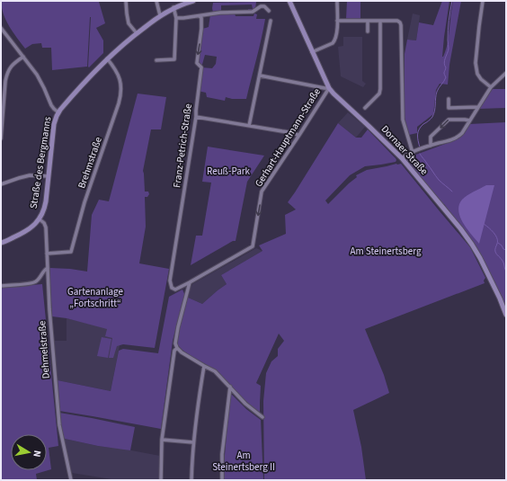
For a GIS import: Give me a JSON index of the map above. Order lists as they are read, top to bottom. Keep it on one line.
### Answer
{"streets":{"main road":["Dornaer Straße","Straße des Bergmanns"],"street":["Gerhart-Hauptmann-Straße","Franz-Petrich-Straße","Brehmstraße","Dehmelstraße"]},"crossings":[["Gerhart-Hauptmann-Straße","Franz-Petrich-Straße"],["Gerhart-Hauptmann-Straße","Dornaer Straße"],["Straße des Bergmanns","Brehmstraße"],["Straße des Bergmanns","Dehmelstraße"],["Brehmstraße","Dehmelstraße"]],"one_way":["Gerhart-Hauptmann-Straße","Franz-Petrich-Straße"],"parks":["Reuß-Park","Am Steinertsberg","Gartenanlage „Fortschritt“","Am Steinertsberg II"],"north":"right"}
